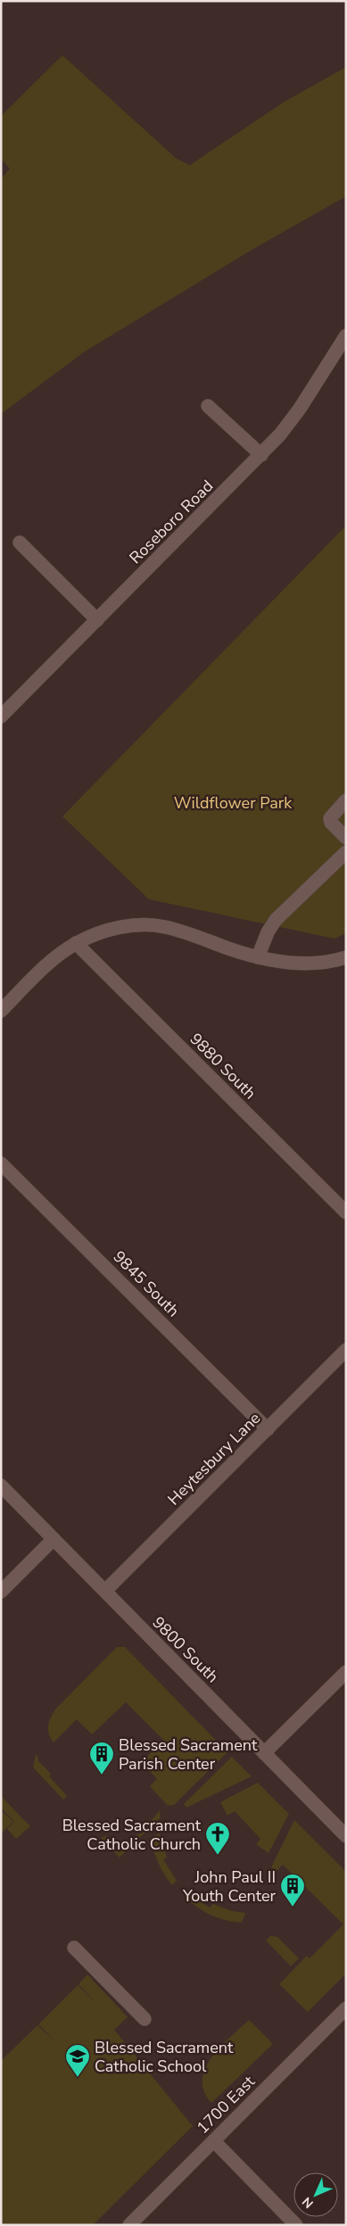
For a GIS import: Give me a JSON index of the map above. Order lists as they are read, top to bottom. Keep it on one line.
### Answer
{"streets":{"street":["Roseboro Road","9880 South","9845 South","Heytesbury Lane","9800 South","1700 East"]},"crossings":[["9845 South","Heytesbury Lane"],["Heytesbury Lane","9800 South"]],"parks":["Wildflower Park"],"places":{"building":["Blessed Sacrament Parish Center","John Paul II Youth Center"],"church":["Blessed Sacrament Catholic Church"],"school or university":["Blessed Sacrament Catholic School"]},"north":"bottom left"}
